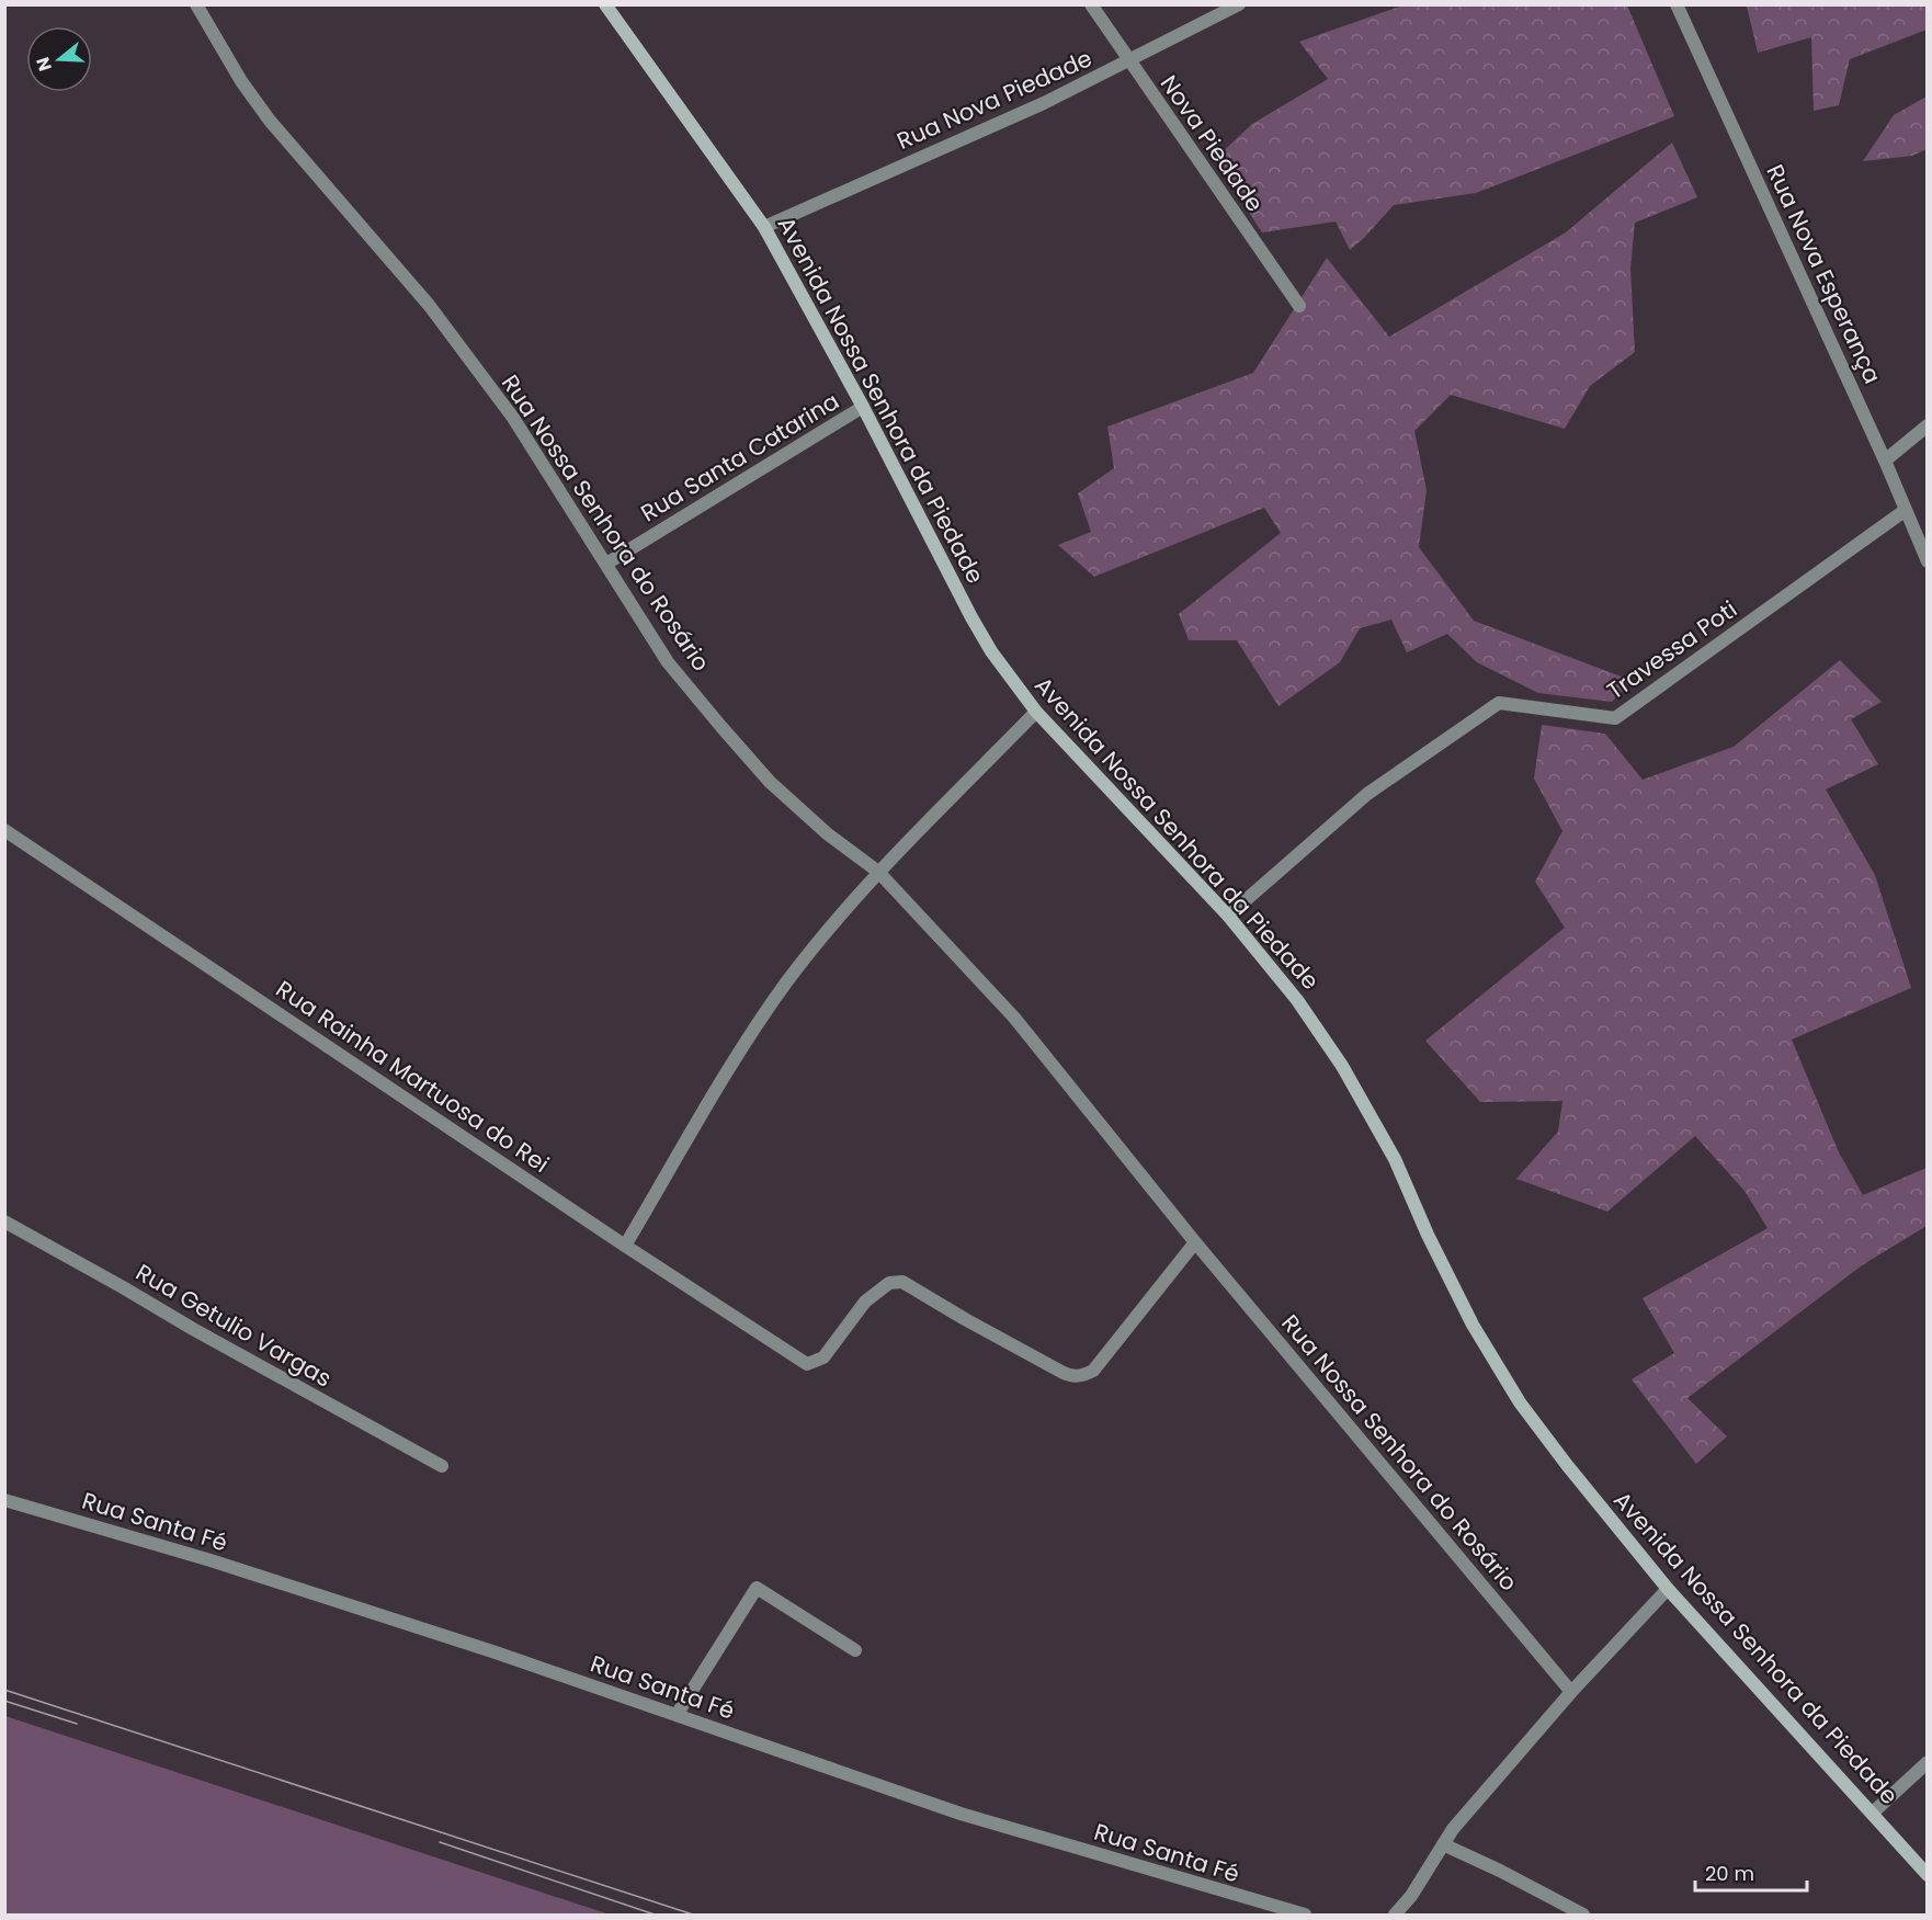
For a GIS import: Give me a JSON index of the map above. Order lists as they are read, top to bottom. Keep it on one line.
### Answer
{"streets":{"street":["Rua Nova Piedade","Nova Piedade","Rua Nova Esperança","Avenida Nossa Senhora da Piedade","Rua Santa Catarina","Rua Nossa Senhora do Rosário","Travessa Poti","Rua Rainha Martuosa do Rei","Rua Getulio Vargas","Rua Santa Fé"]},"crossings":[["Rua Nova Piedade","Nova Piedade"],["Rua Nova Piedade","Avenida Nossa Senhora da Piedade"],["Rua Nova Esperança","Travessa Poti"],["Avenida Nossa Senhora da Piedade","Rua Santa Catarina"],["Avenida Nossa Senhora da Piedade","Travessa Poti"],["Rua Santa Catarina","Rua Nossa Senhora do Rosário"],["Rua Nossa Senhora do Rosário","Rua Rainha Martuosa do Rei"]],"scale_bar":"20 m","north":"left"}
